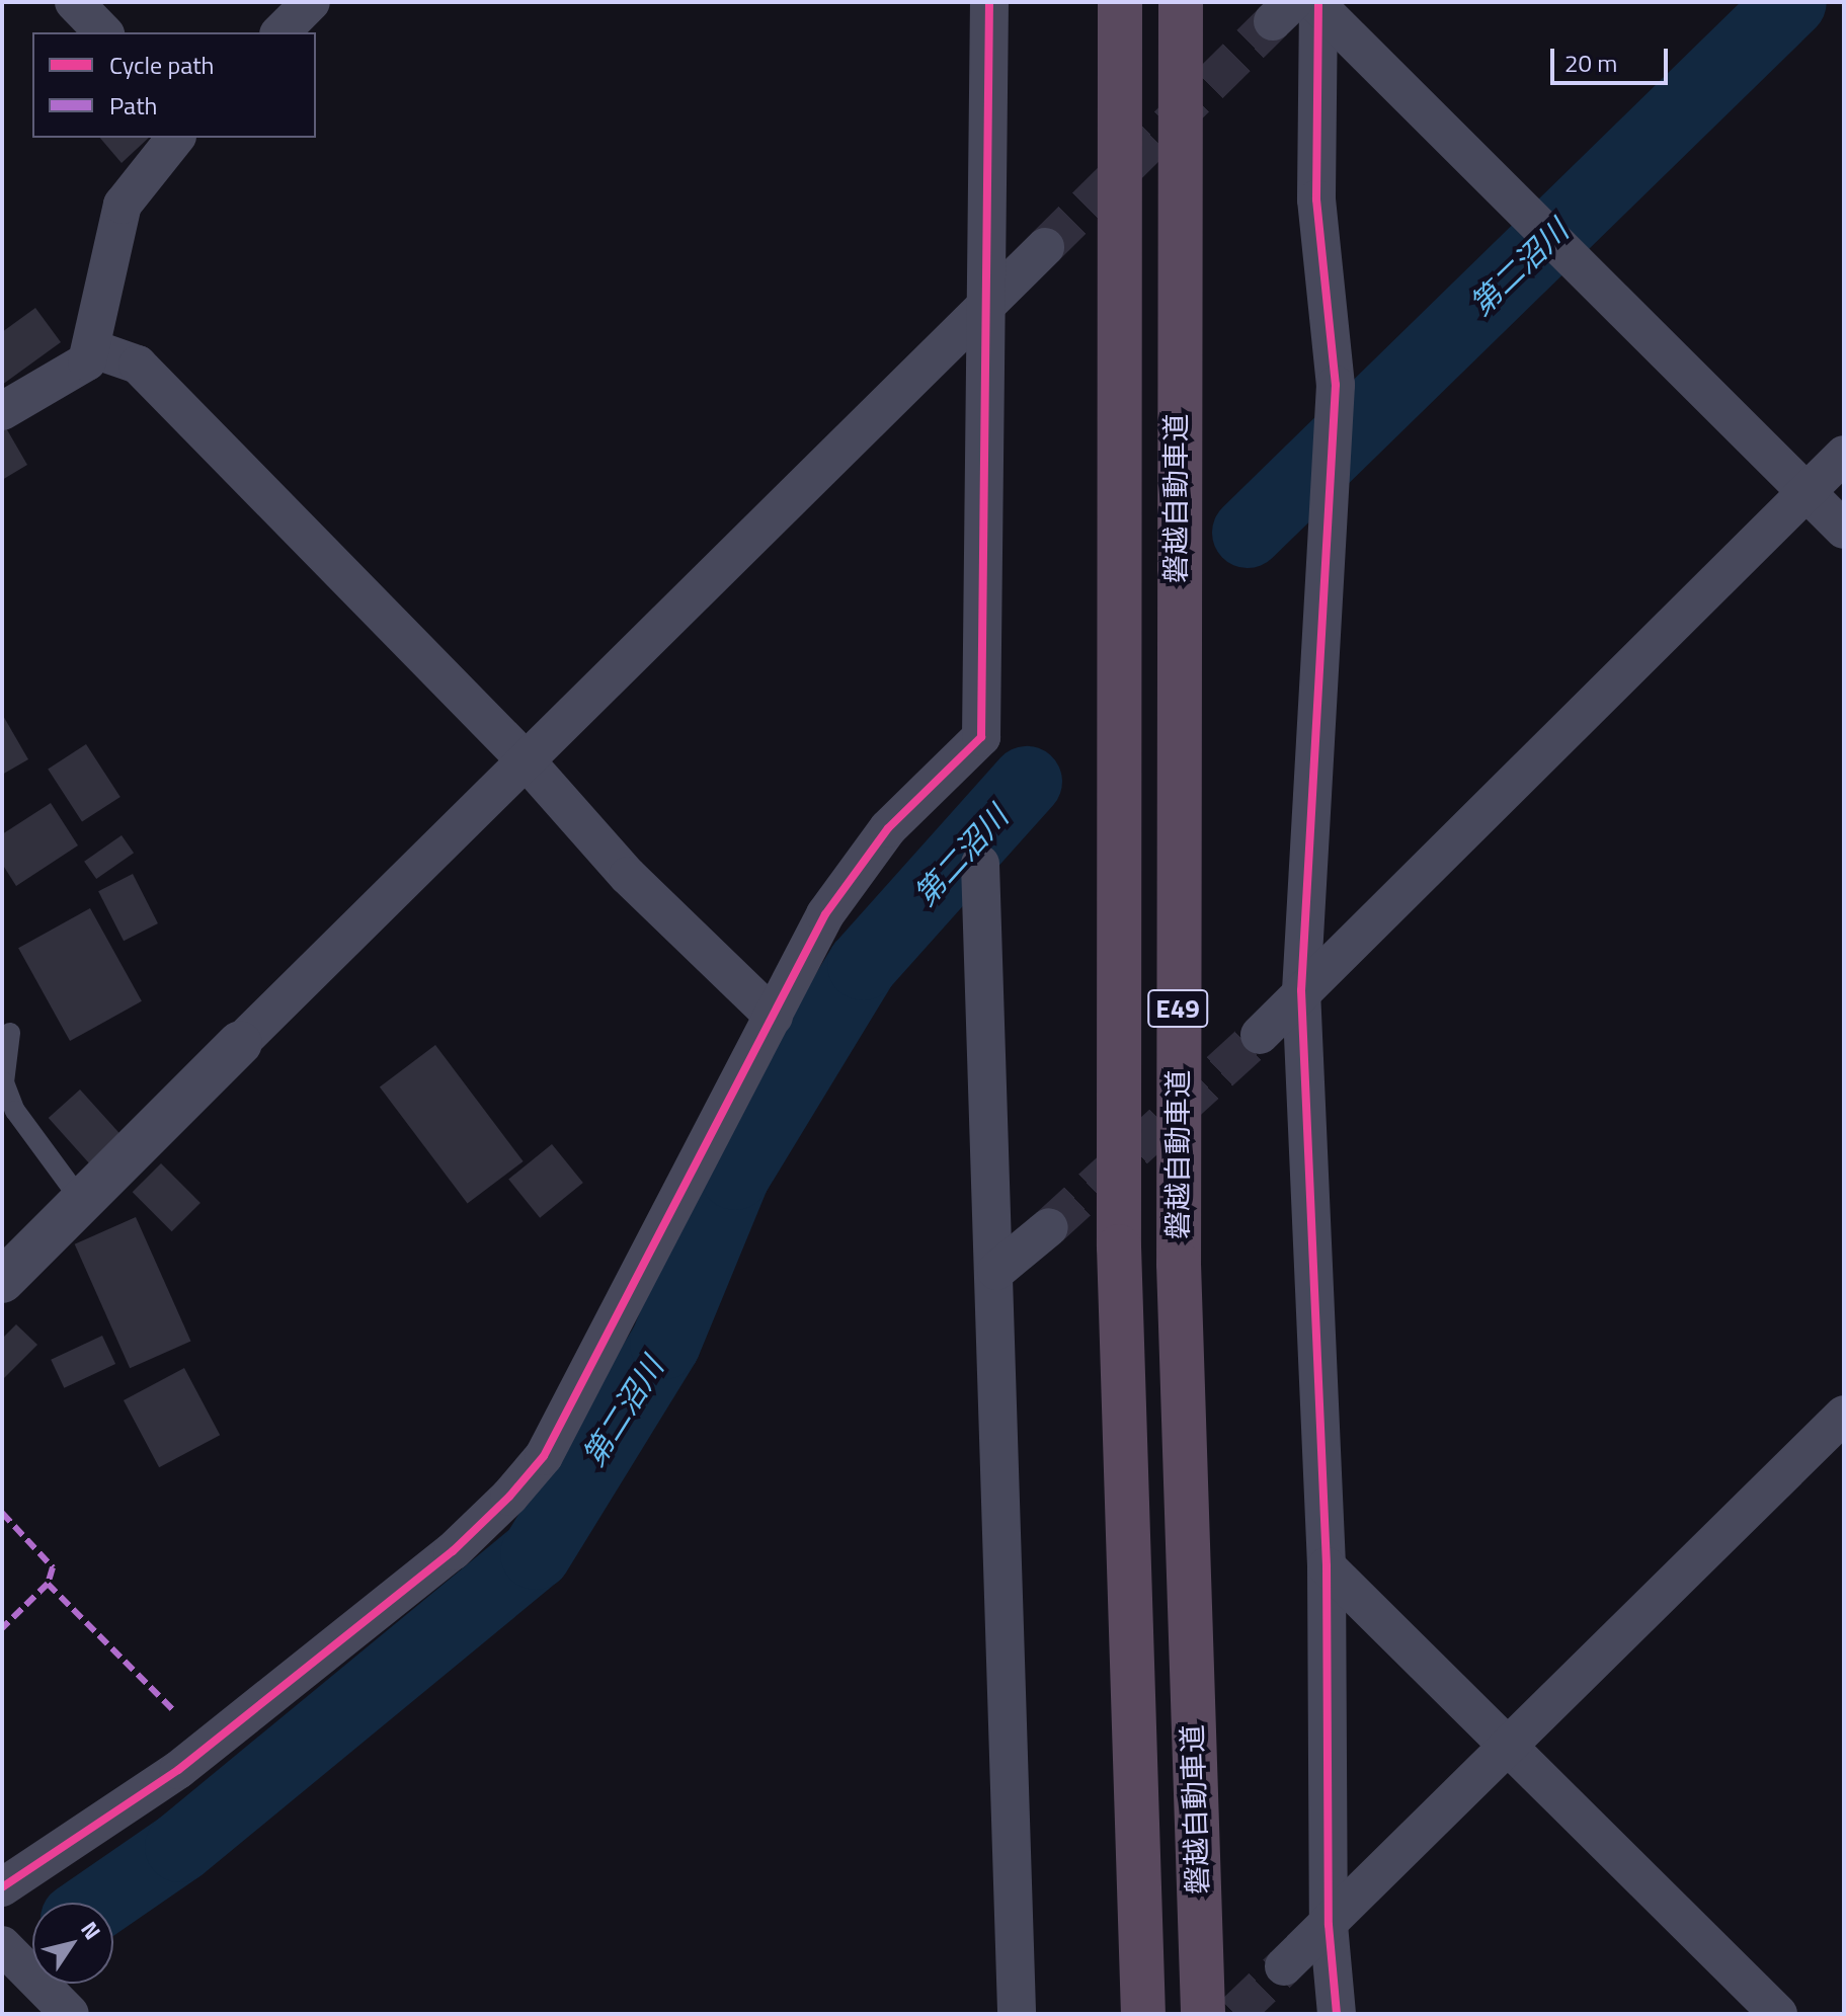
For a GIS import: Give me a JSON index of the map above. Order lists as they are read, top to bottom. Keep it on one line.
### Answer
{"streets":{"highway":["磐越自動車道","E49"]},"water":["第二沼川"],"legend":["Cycle path","Path"],"scale_bar":"20 m","north":"top right"}
